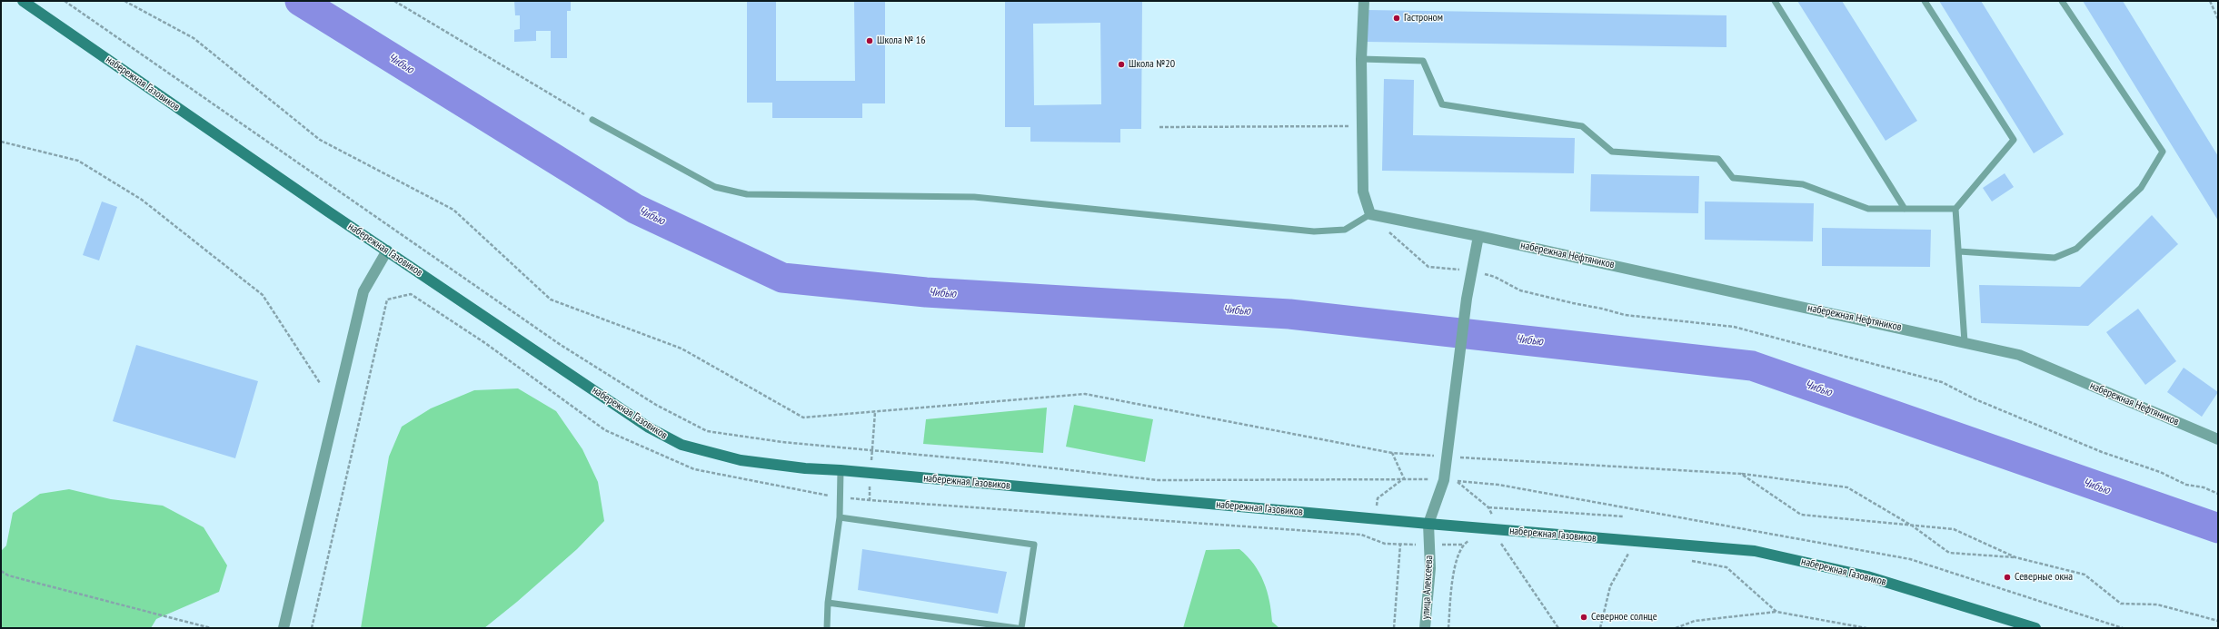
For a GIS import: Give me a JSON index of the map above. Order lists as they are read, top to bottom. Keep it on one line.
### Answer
{"streets":{"main road":["набережная Газовиков"],"street":["набережная Нефтяников","улица Алексеева"]},"crossings":[["набережная Газовиков","улица Алексеева"]],"water":["Чибью"],"places":["Гастроном","Школа № 16","Школа №20","Северные окна","Северное солнце"]}
